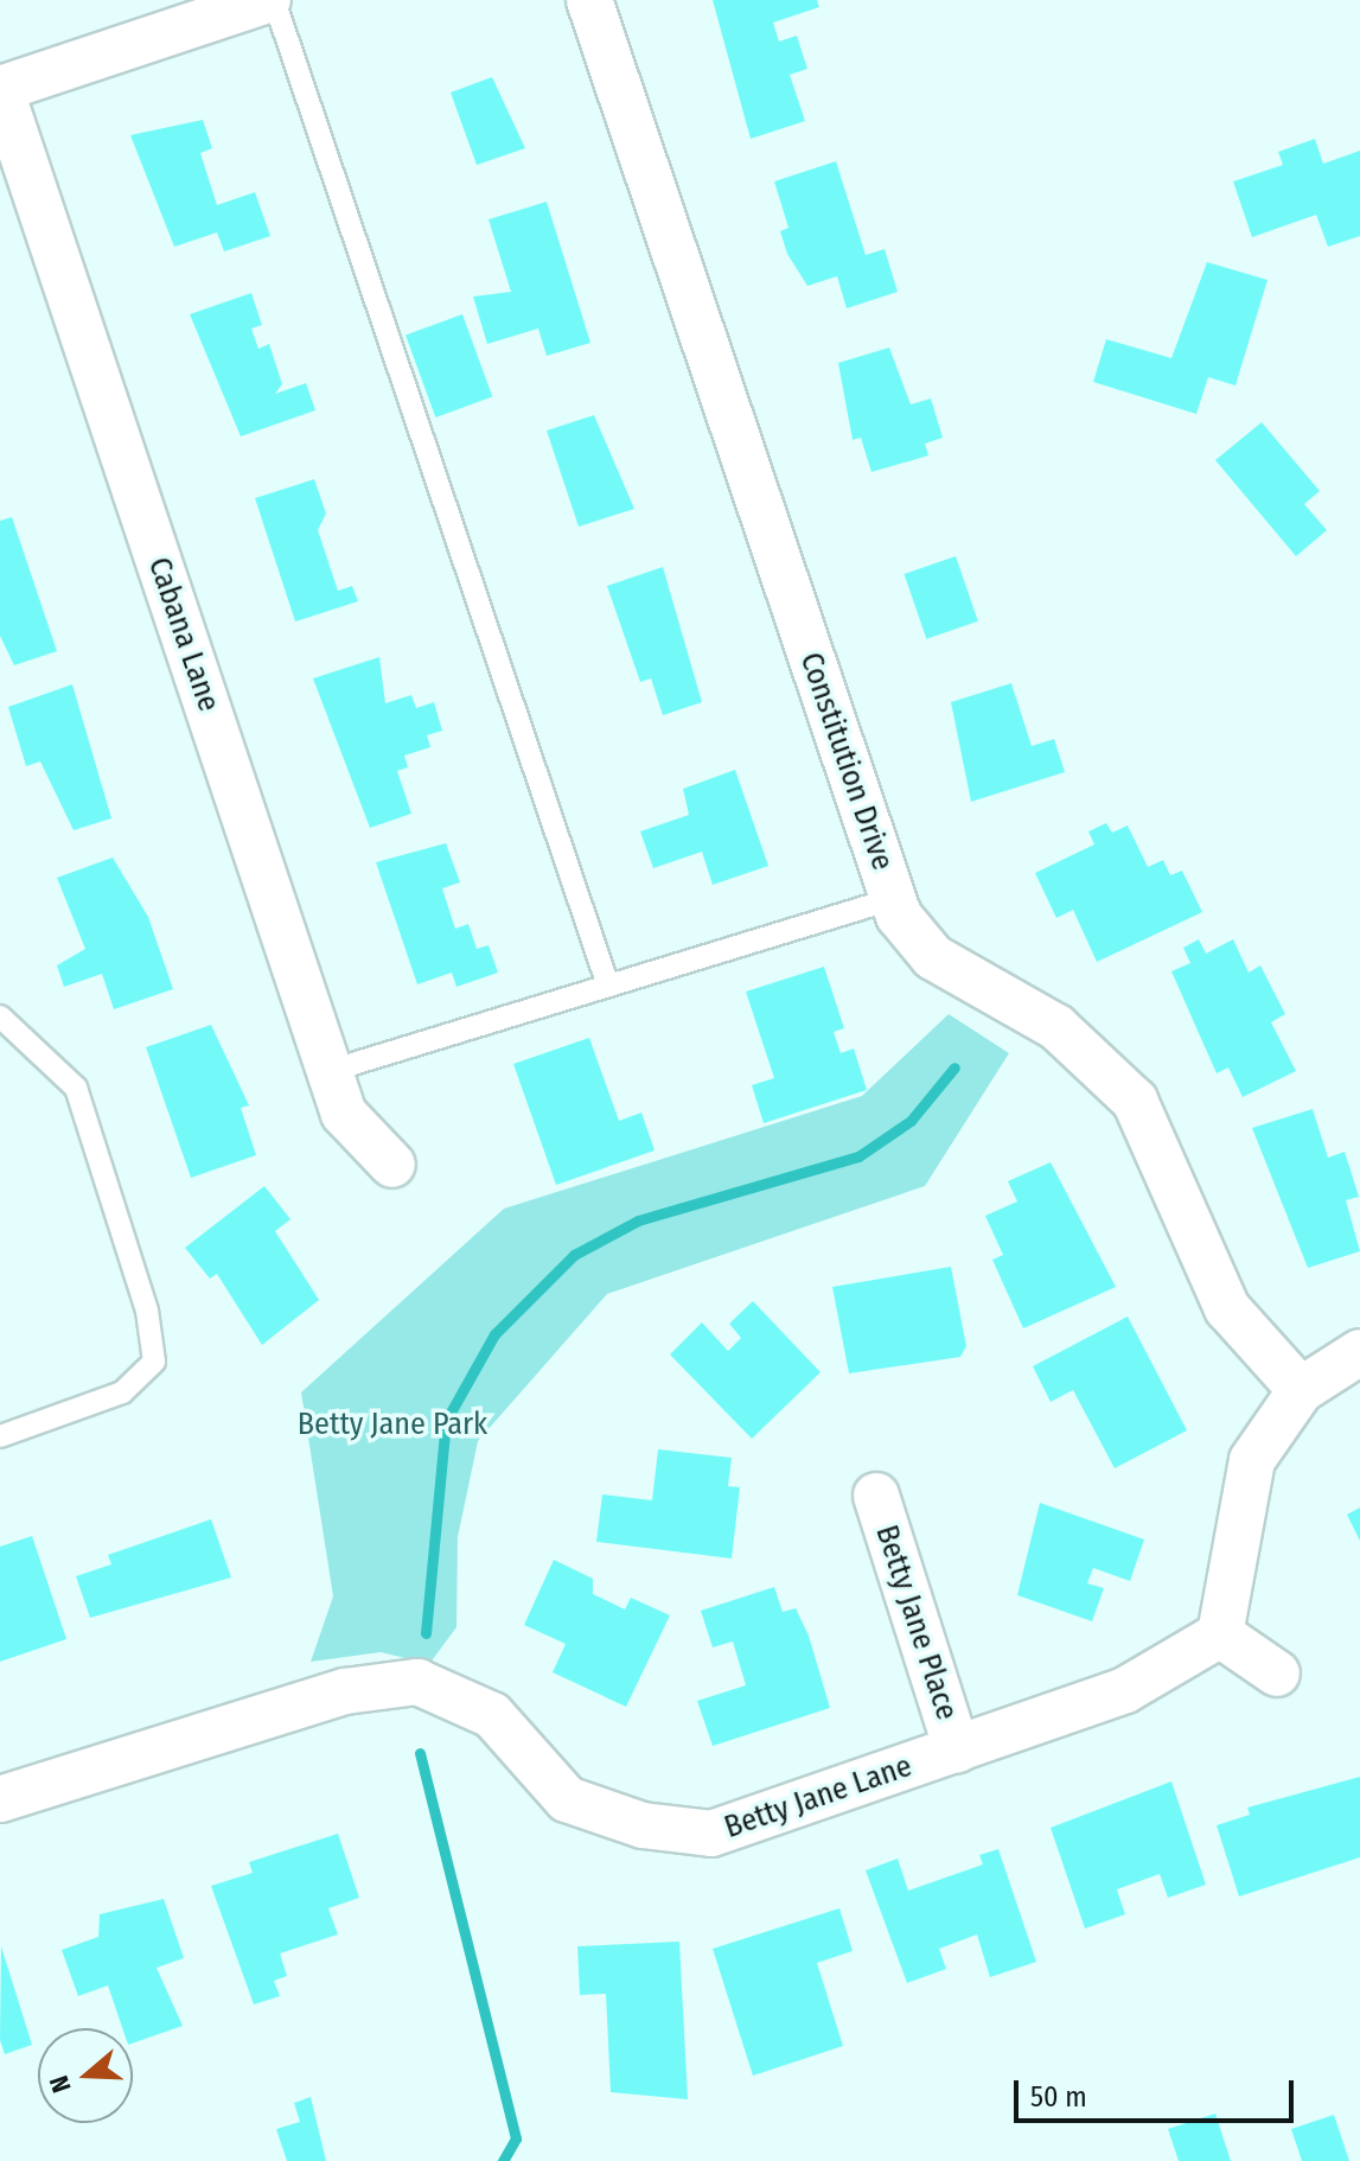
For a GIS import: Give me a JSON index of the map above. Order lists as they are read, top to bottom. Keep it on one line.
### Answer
{"streets":{"street":["Cabana Lane","Constitution Drive","Betty Jane Place","Betty Jane Lane"]},"crossings":[["Betty Jane Place","Betty Jane Lane"]],"parks":["Betty Jane Park"],"scale_bar":"50 m","north":"left"}
